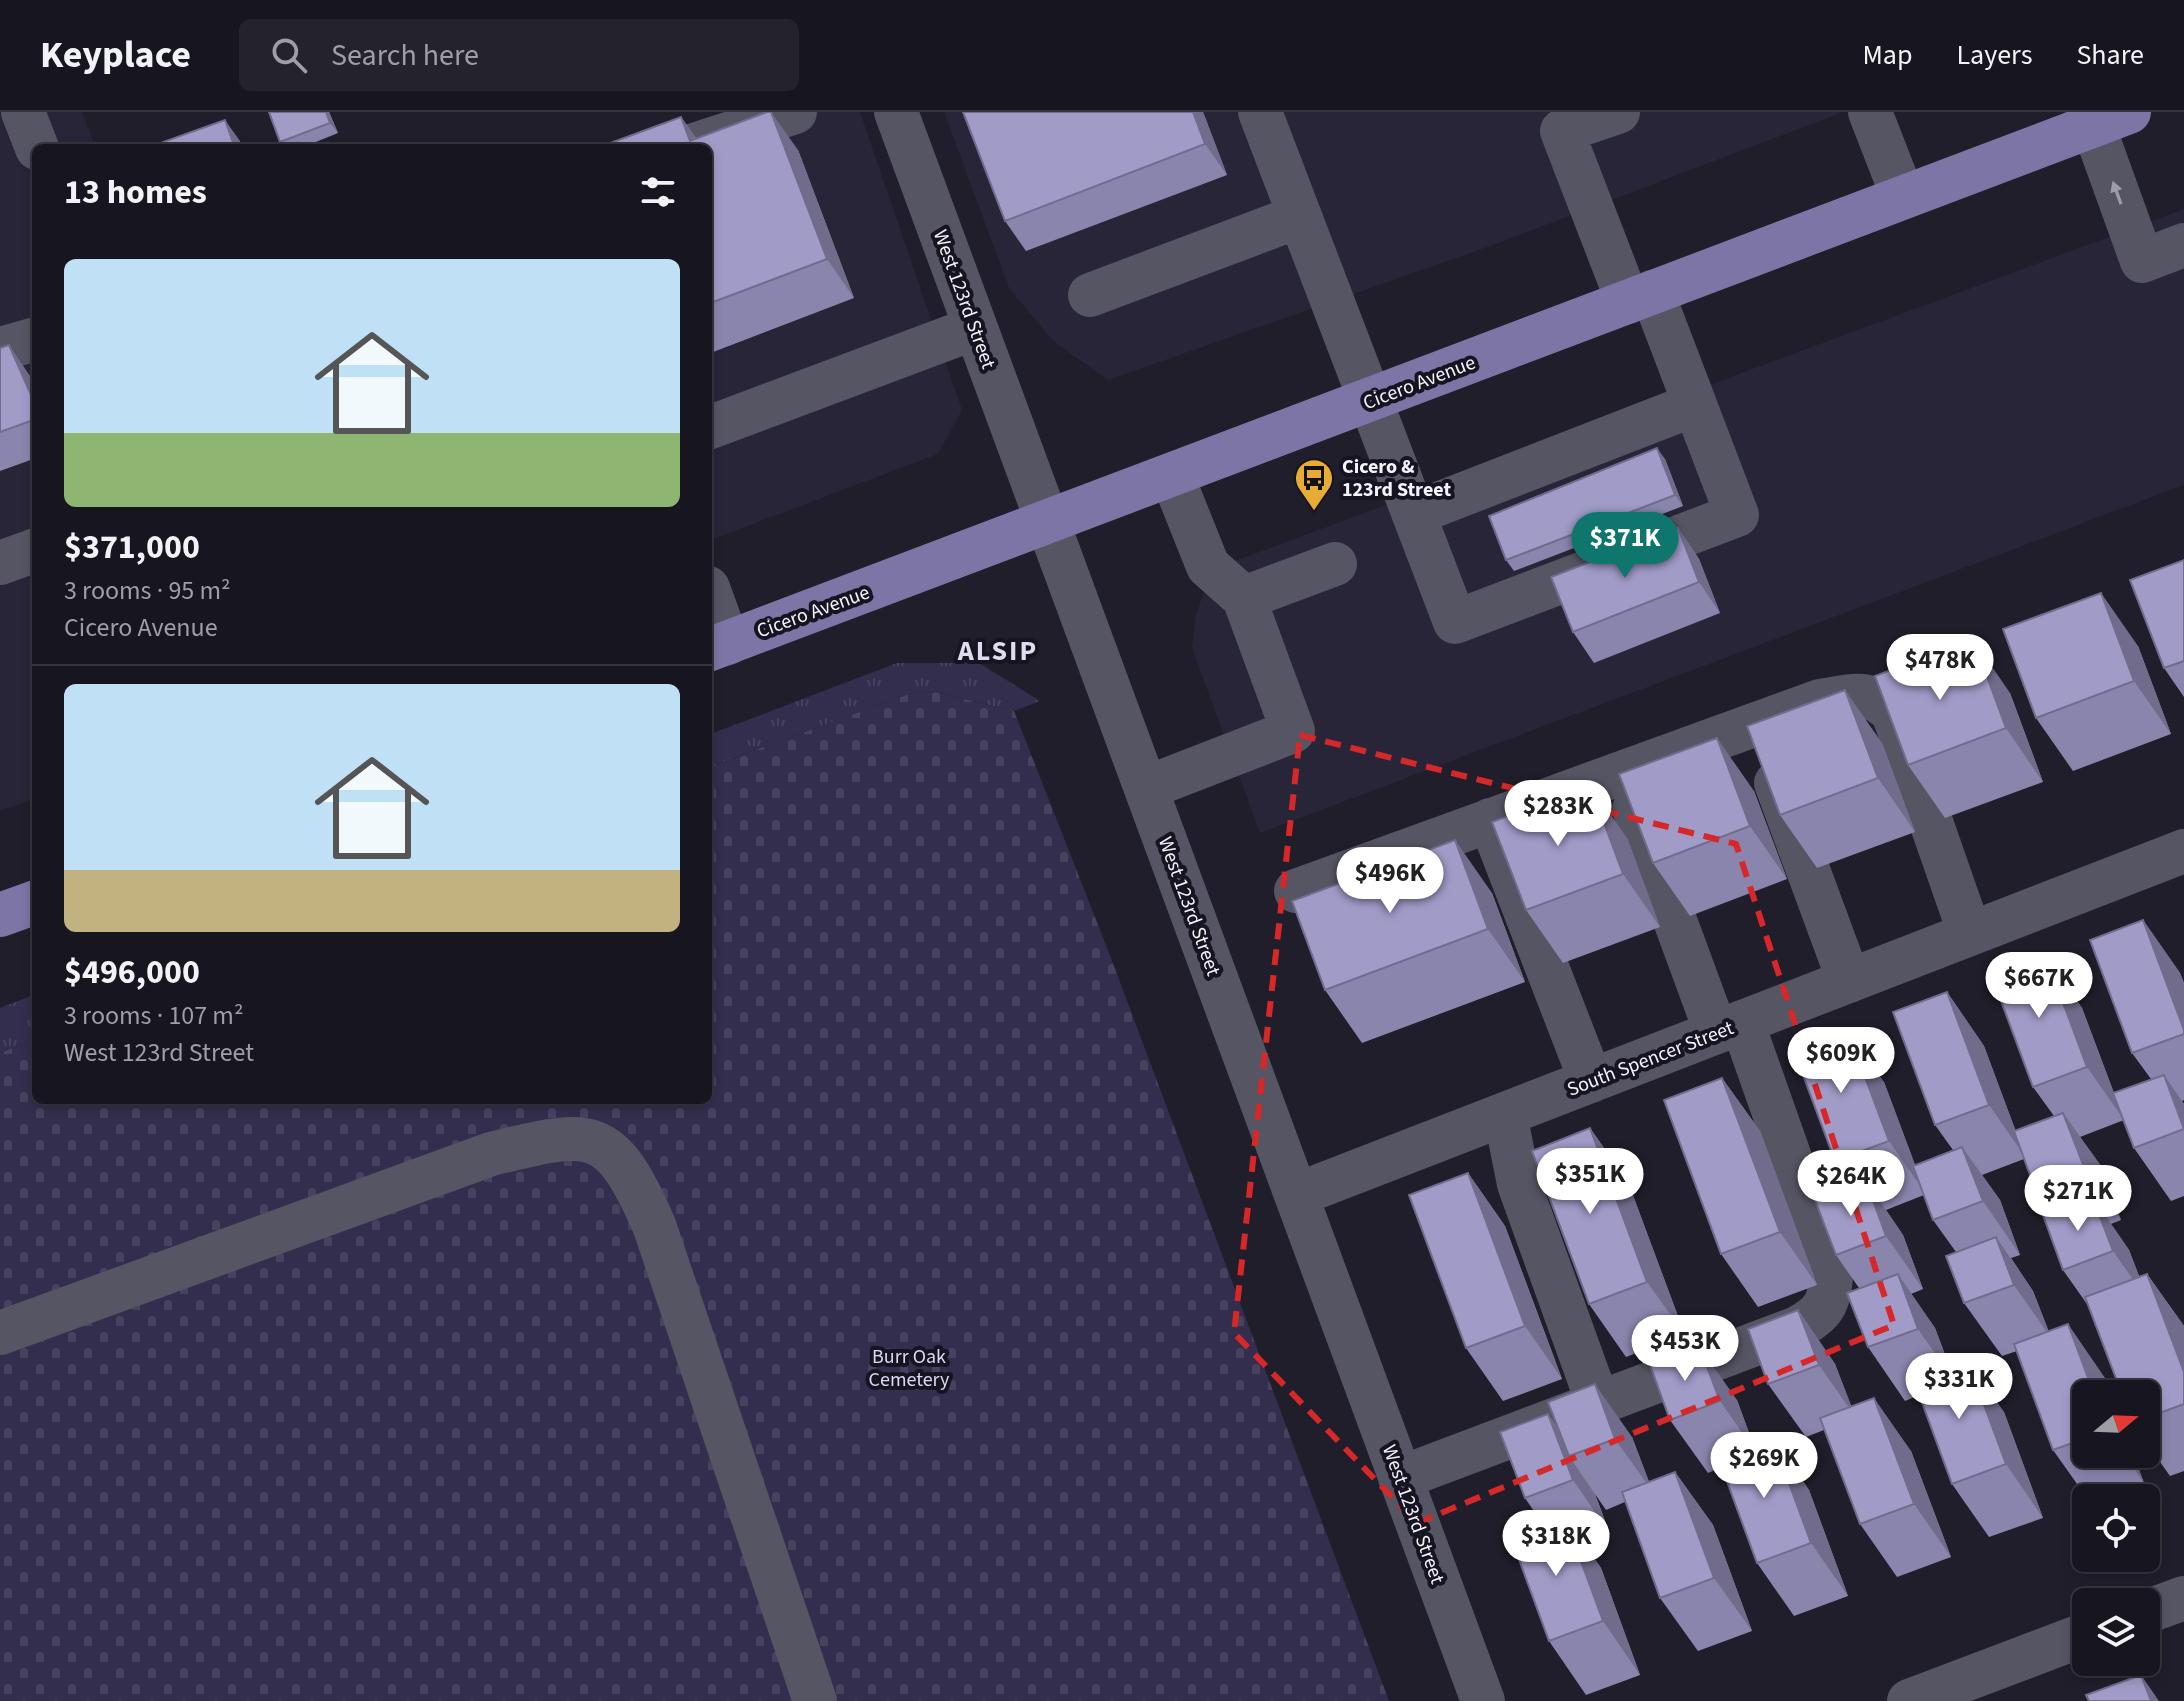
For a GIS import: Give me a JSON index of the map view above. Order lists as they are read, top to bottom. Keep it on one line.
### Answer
{"streets":{"main road":["Cicero Avenue"],"street":["West 123rd Street","South Spencer Street"]},"crossings":[["West 123rd Street","Cicero Avenue"],["West 123rd Street","South Spencer Street"]],"districts":["ALSIP"],"parks":["Burr Oak Cemetery"],"places":{"bus stop":["Cicero & 123rd Street"]},"north":"right","page":{"header":"Keyplace","search":"Search here","nav":["Map","Layers","Share"],"heading":"13 homes","list":[{"name":"$371,000","note":"3 rooms · 95 m² · Cicero Avenue"},{"name":"$496,000","note":"3 rooms · 107 m² · West 123rd Street"}],"price":["$371K","$478K","$283K","$496K","$667K","$609K","$351K","$264K","$271K","$453K","$331K","$269K","$318K"]}}
